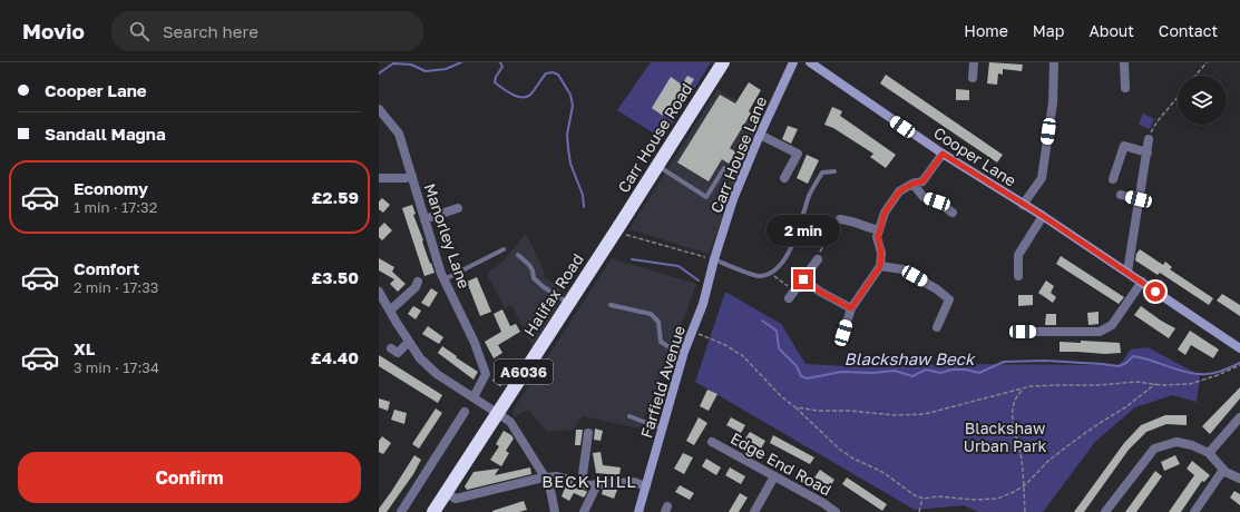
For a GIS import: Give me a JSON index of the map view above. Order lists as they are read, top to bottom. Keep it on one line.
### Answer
{"streets":{"highway":["Carr House Road","Halifax Road","A6036"],"main road":["Carr House Lane","Cooper Lane","Farfield Avenue"],"street":["Manorley Lane","Edge End Road"]},"crossings":[["Carr House Road","Halifax Road"],["Carr House Lane","Farfield Avenue"]],"districts":["BECK HILL"],"water":["Blackshaw Beck"],"parks":["Blackshaw Urban Park"],"page":{"header":"Movio","search":"Search here","nav":["Home","Map","About","Contact"],"banner":["Cooper Lane","Sandall Magna"],"list":[{"name":"Economy","note":"1 min · 17:32","value":"£2.59"},{"name":"Comfort","note":"2 min · 17:33","value":"£3.50"},{"name":"XL","note":"3 min · 17:34","value":"£4.40"}],"bubble":"2 min","buttons":"Confirm"}}
